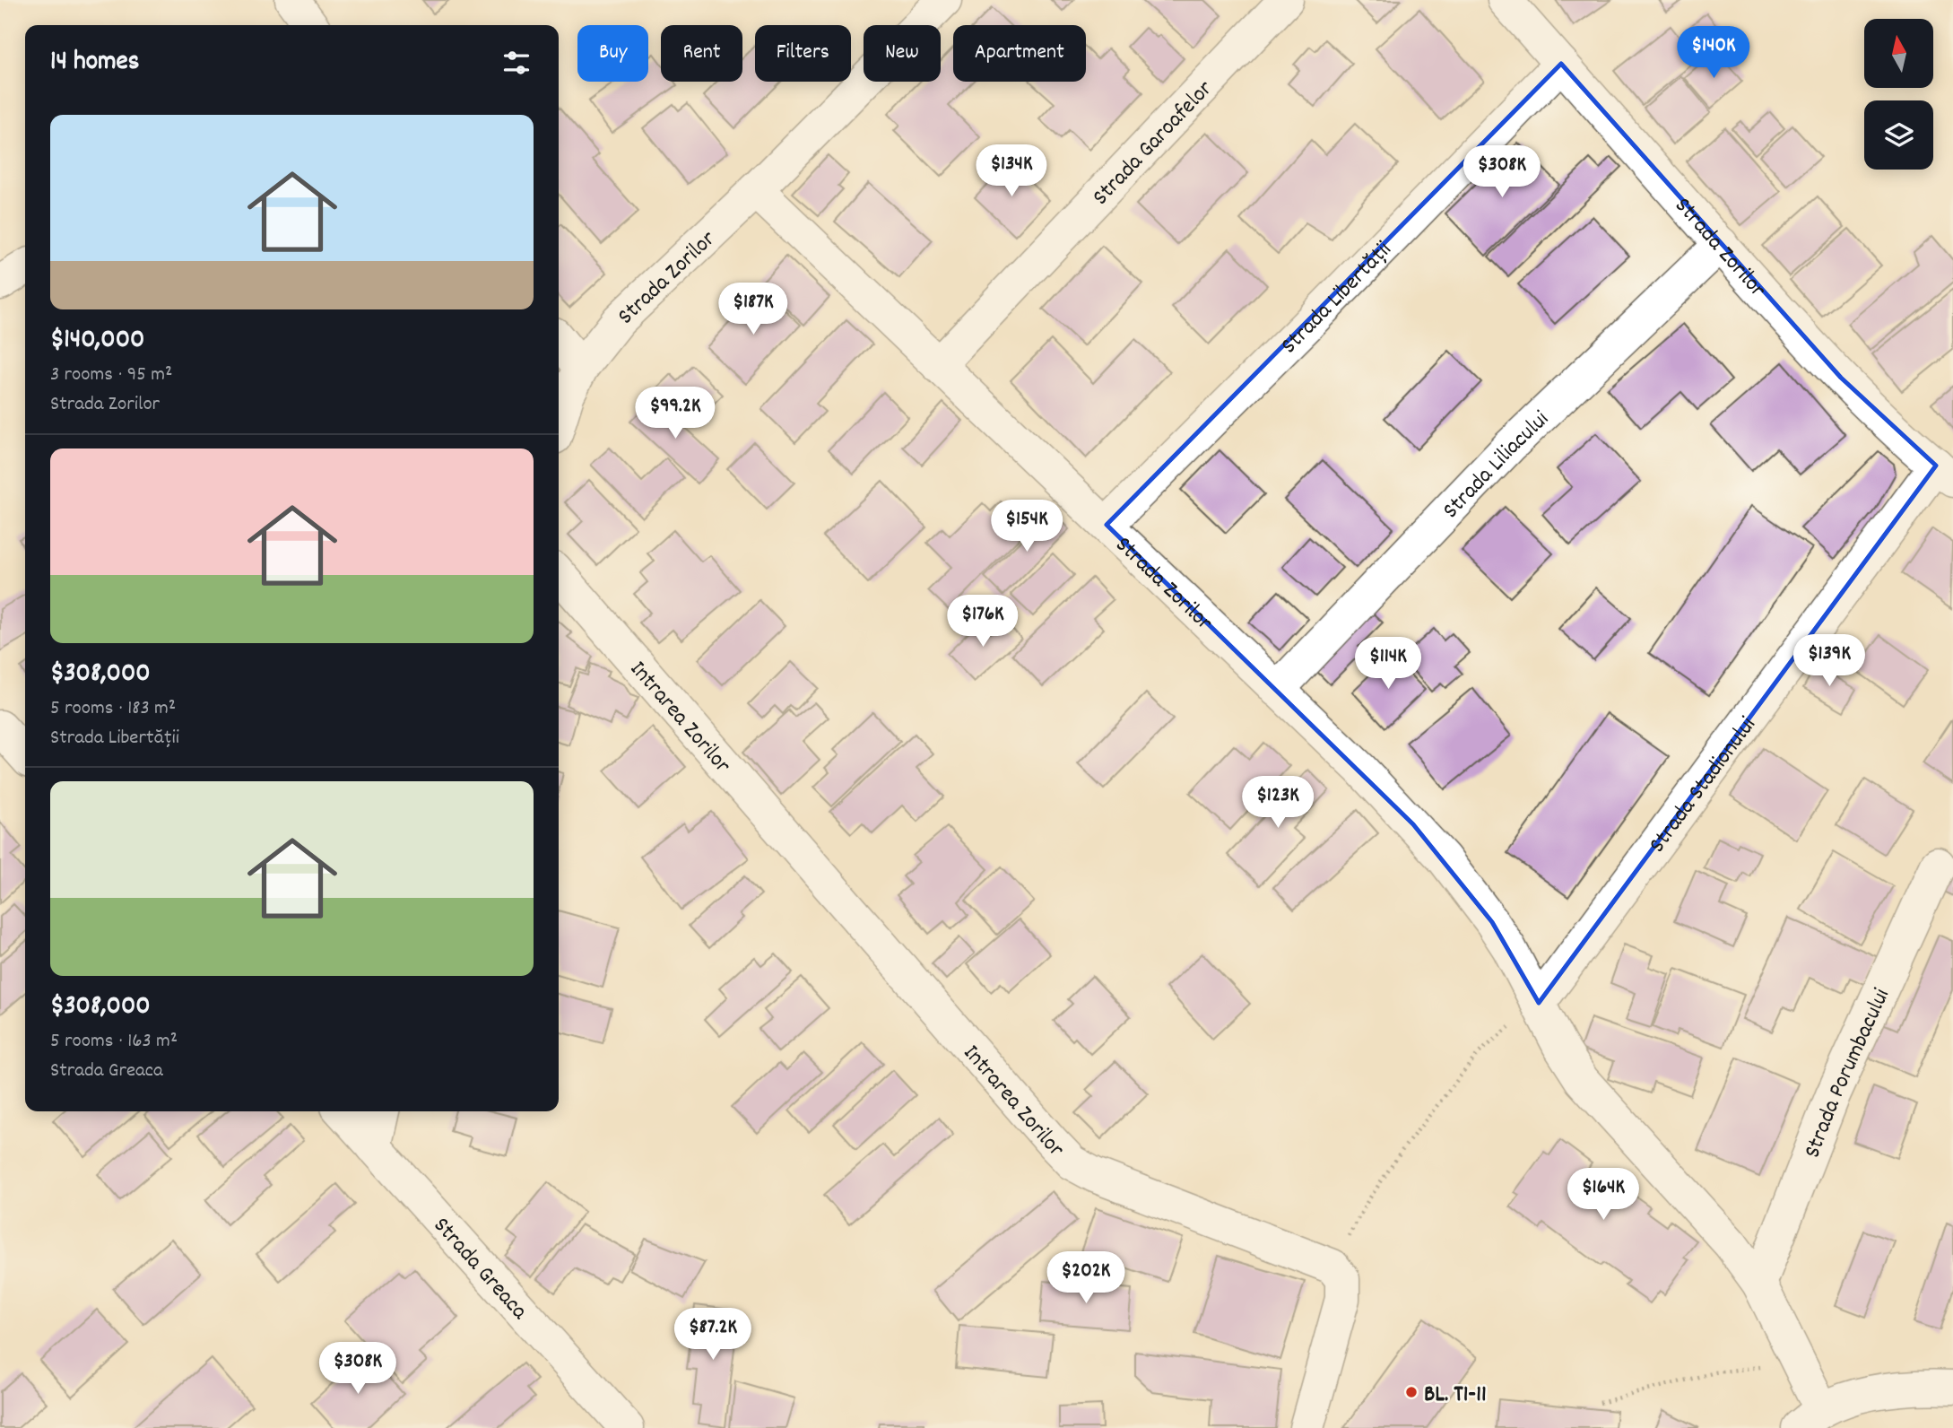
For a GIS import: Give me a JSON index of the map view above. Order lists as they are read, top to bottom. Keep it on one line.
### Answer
{"streets":{"street":["Strada Garoafelor","Strada Zorilor","Strada Libertății","Strada Liliacului","Intrarea Zorilor","Strada Stadionului","Strada Porumbacului","Strada Greaca"]},"crossings":[["Strada Garoafelor","Strada Zorilor"],["Strada Zorilor","Strada Libertății"],["Strada Zorilor","Strada Liliacului"],["Strada Zorilor","Strada Stadionului"]],"places":["BL. T1-11"],"north":"top","page":{"chip":["Buy","Rent","Filters","New","Apartment"],"heading":"14 homes","price":["$140K","$134K","$308K","$187K","$99.2K","$154K","$176K","$139K","$114K","$123K","$164K","$202K","$87.2K","$308K"],"list":[{"name":"$140,000","note":"3 rooms · 95 m² · Strada Zorilor"},{"name":"$308,000","note":"5 rooms · 183 m² · Strada Libertății"},{"name":"$308,000","note":"5 rooms · 163 m² · Strada Greaca"}]}}
